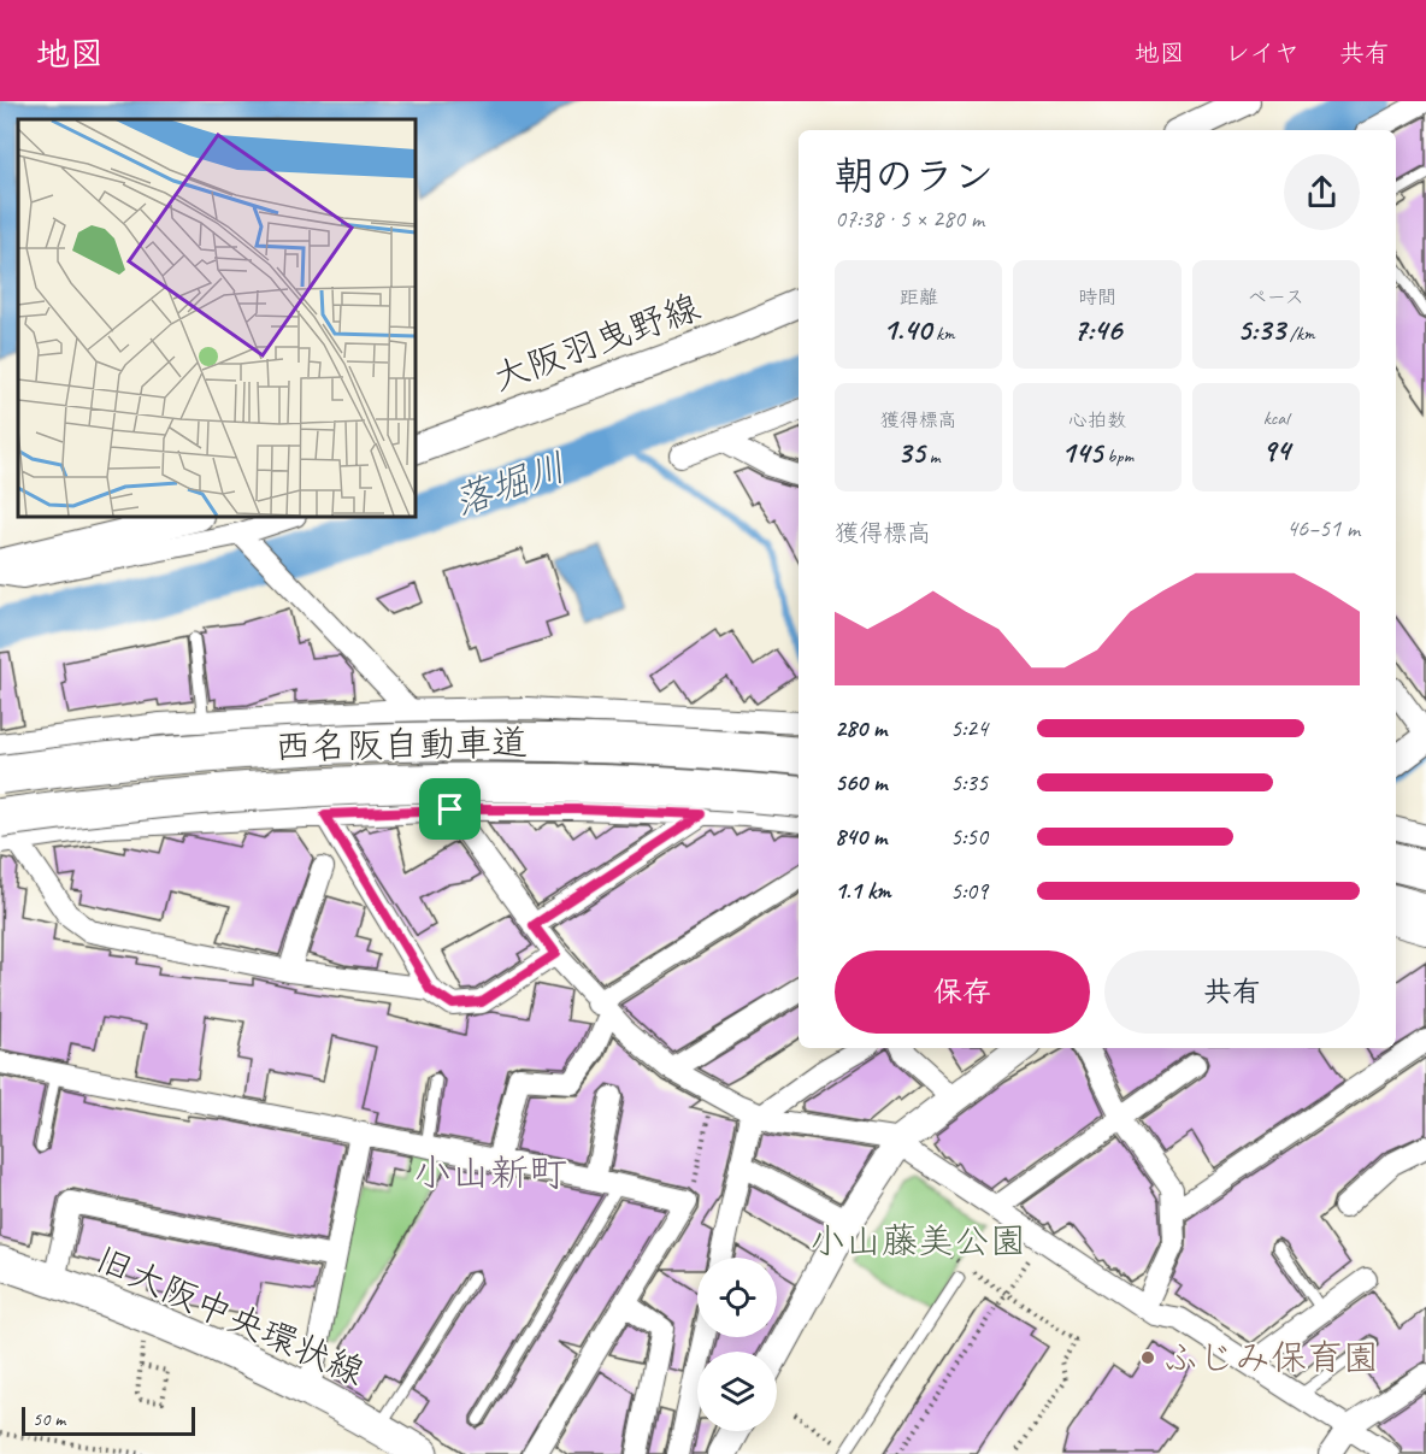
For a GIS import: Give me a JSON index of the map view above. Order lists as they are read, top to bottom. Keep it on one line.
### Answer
{"streets":{"highway":["西名阪自動車道"],"main road":["大阪羽曳野線","旧大阪中央環状線"]},"districts":["小山新町"],"water":["落堀川"],"parks":["小山藤美公園"],"places":["ふじみ保育園"],"scale_bar":"50 m","page":{"header":"地図","nav":["地図","レイヤ","共有"],"heading":["朝のラン","07:38 · 5 × 280 m"],"stats":[["距離","1.40 km"],["時間","7:46"],["ペース","5:33 /km"],["獲得標高","35 m"],["心拍数","145 bpm"],["kcal","94"]],"chart":["獲得標高","46–51 m"],"list":[{"name":"280 m","note":"5:24"},{"name":"560 m","note":"5:35"},{"name":"840 m","note":"5:50"},{"name":"1.1 km","note":"5:09"}],"buttons":["保存","共有"],"scale":"50 m"}}
